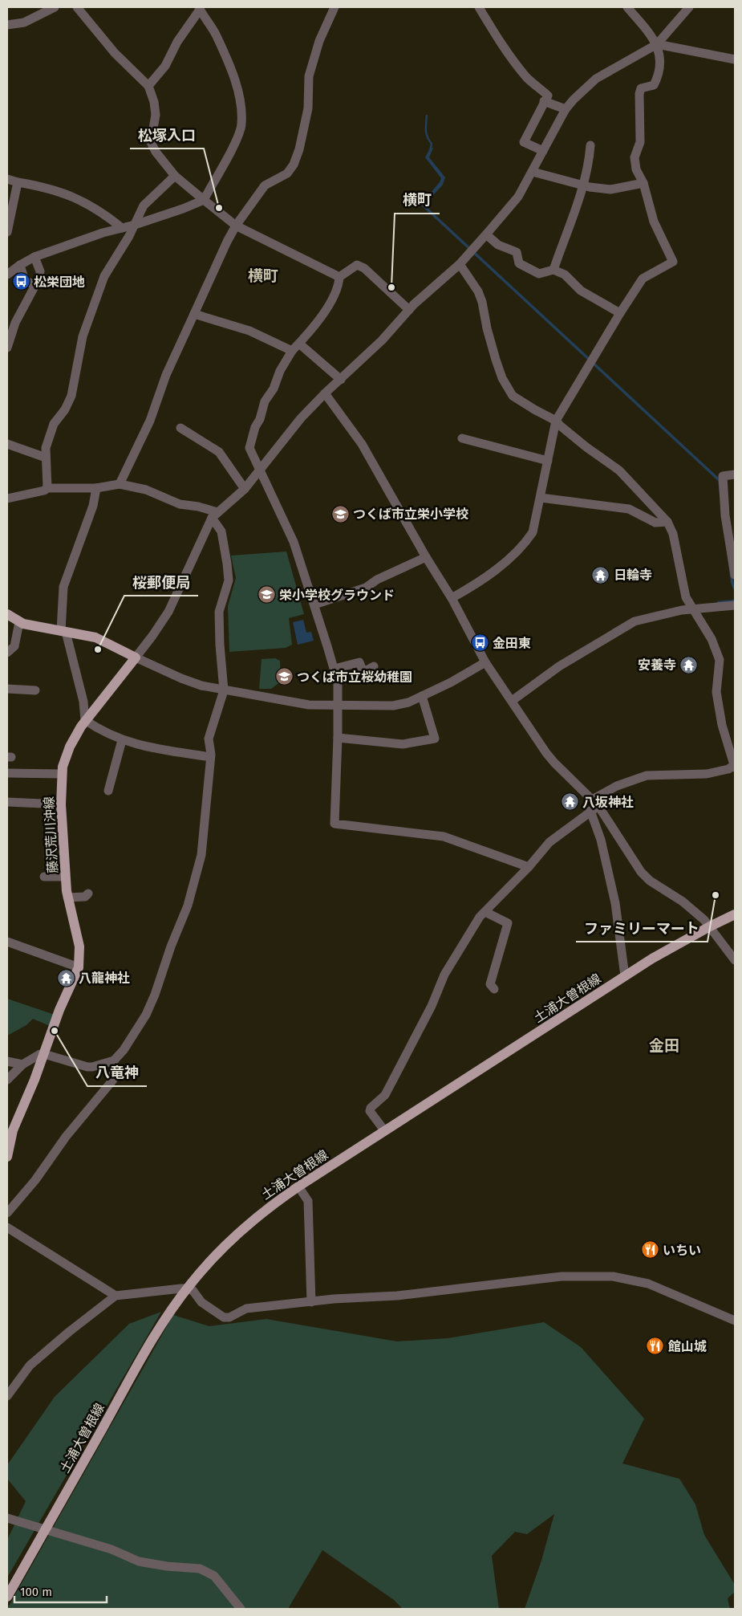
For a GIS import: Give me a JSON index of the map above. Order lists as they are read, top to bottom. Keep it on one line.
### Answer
{"streets":{"main road":["藤沢荒川沖線","土浦大曽根線"]},"districts":["横町","金田"],"places":{"other":["松塚入口","横町","桜郵便局","ファミリーマート","八竜神"],"bus stop":["松栄団地","金田東"],"school or university":["つくば市立栄小学校","栄小学校グラウンド","つくば市立桜幼稚園"],"temple":["日輪寺","安養寺","八坂神社","八龍神社"],"restaurant":["いちい","館山城"]},"scale_bar":"100 m"}
